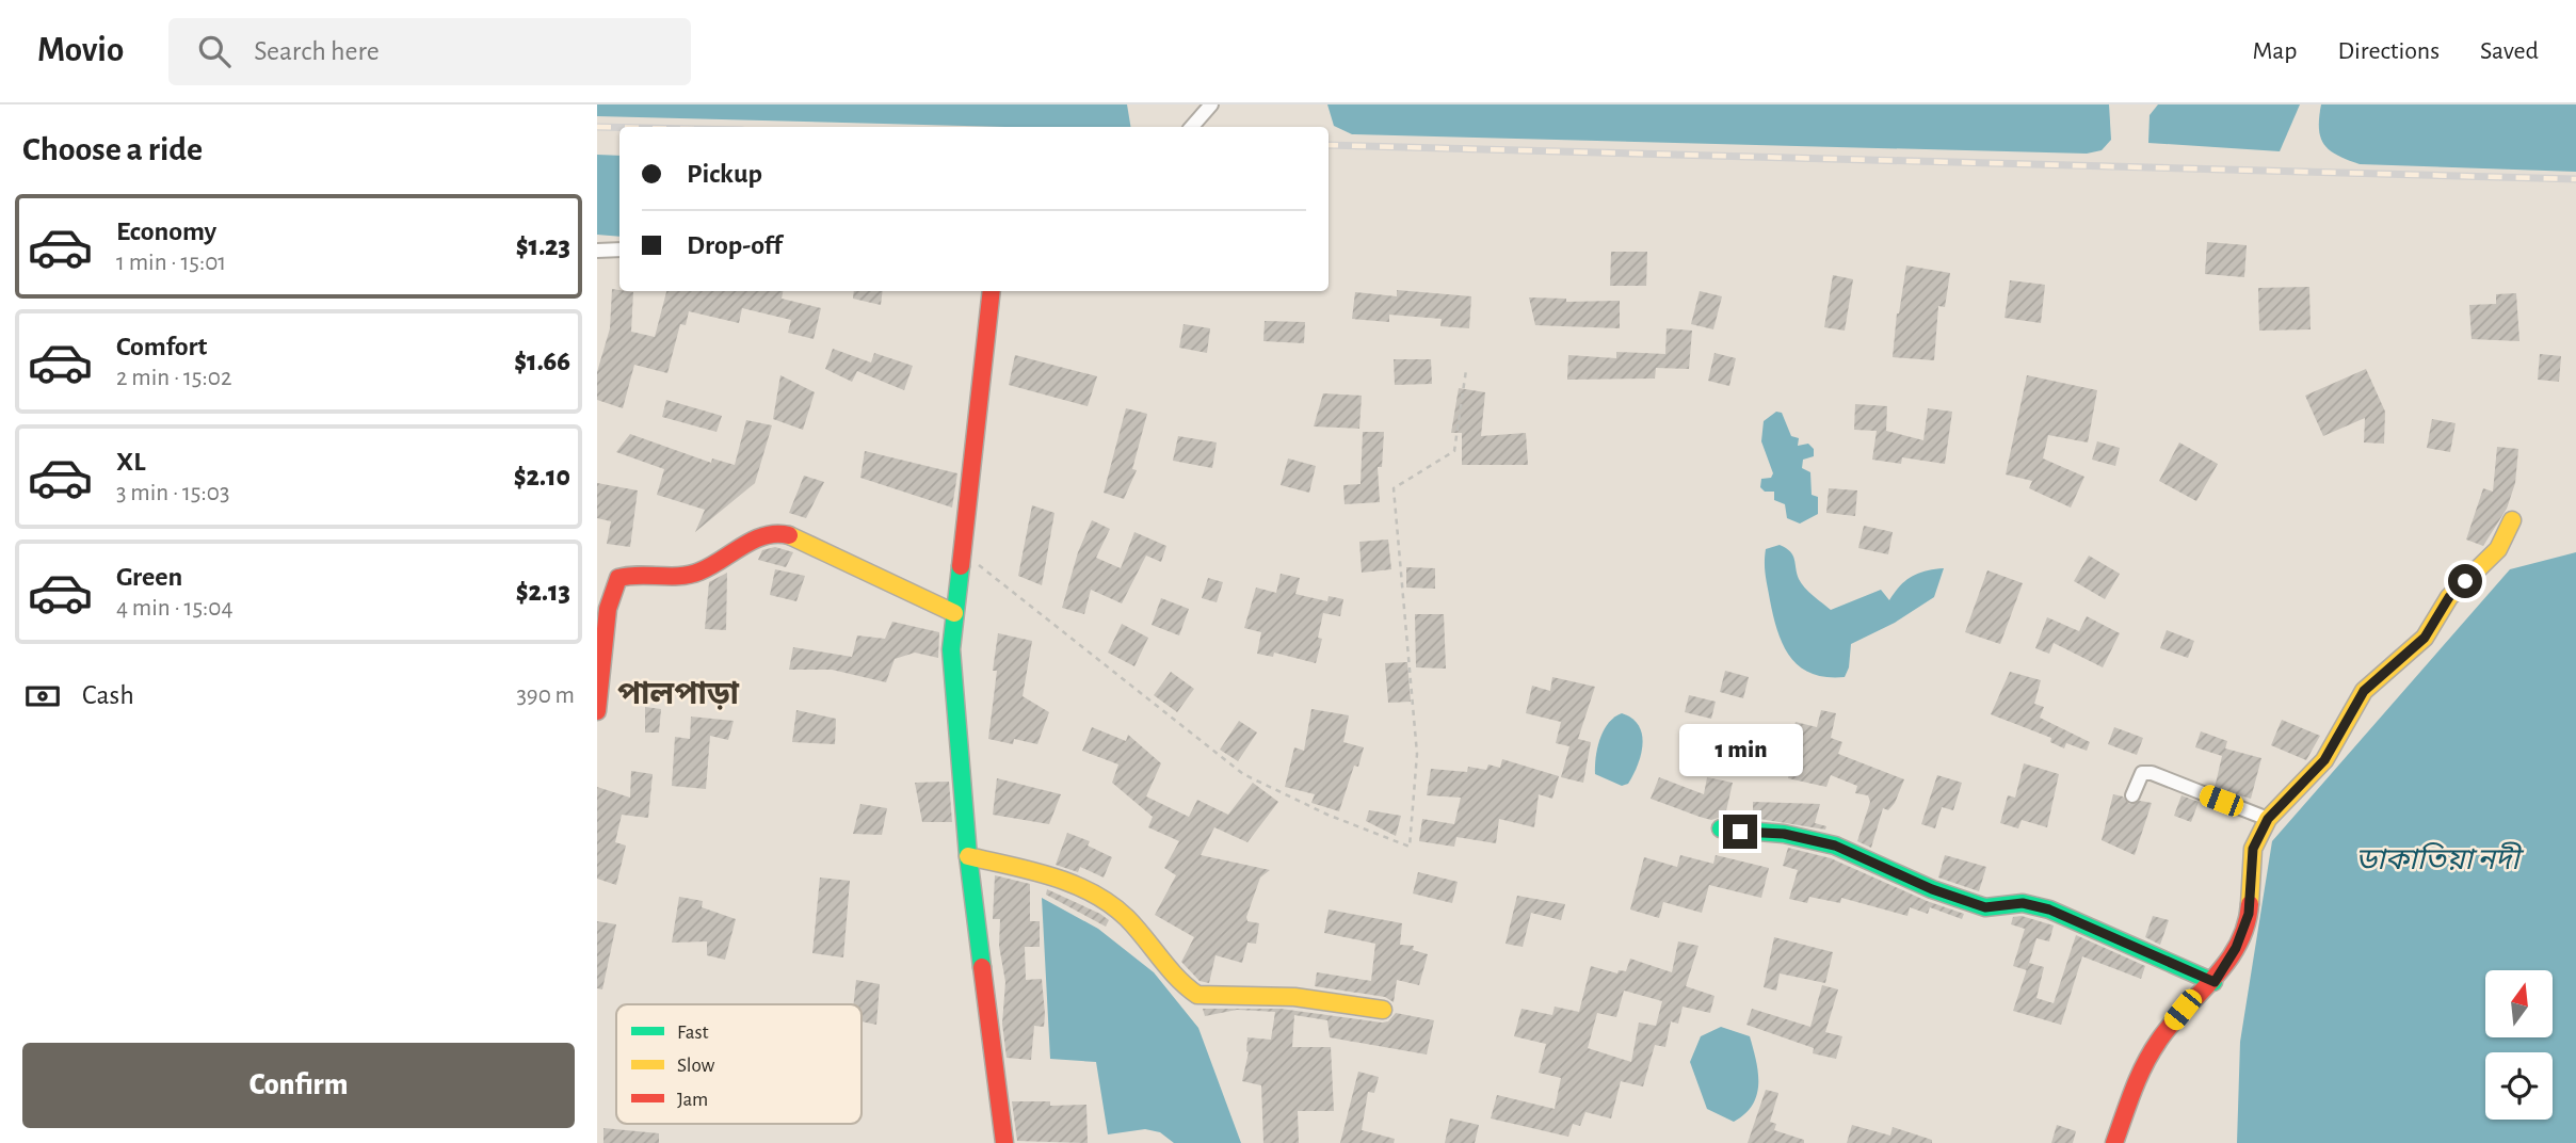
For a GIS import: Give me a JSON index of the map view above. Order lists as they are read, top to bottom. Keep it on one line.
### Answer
{"districts":["পালপাড়া"],"water":["ডাকাতিয়া নদী"],"legend":["Fast","Slow","Jam"],"north":"top","page":{"header":"Movio","search":"Search here","nav":["Map","Directions","Saved"],"heading":"Choose a ride","banner":["Pickup","Drop-off"],"list":[{"name":"Economy","note":"1 min · 15:01","value":"$1.23"},{"name":"Comfort","note":"2 min · 15:02","value":"$1.66"},{"name":"XL","note":"3 min · 15:03","value":"$2.10"},{"name":"Green","note":"4 min · 15:04","value":"$2.13"}],"pay":["Cash","390 m"],"bubble":"1 min","buttons":"Confirm"}}
